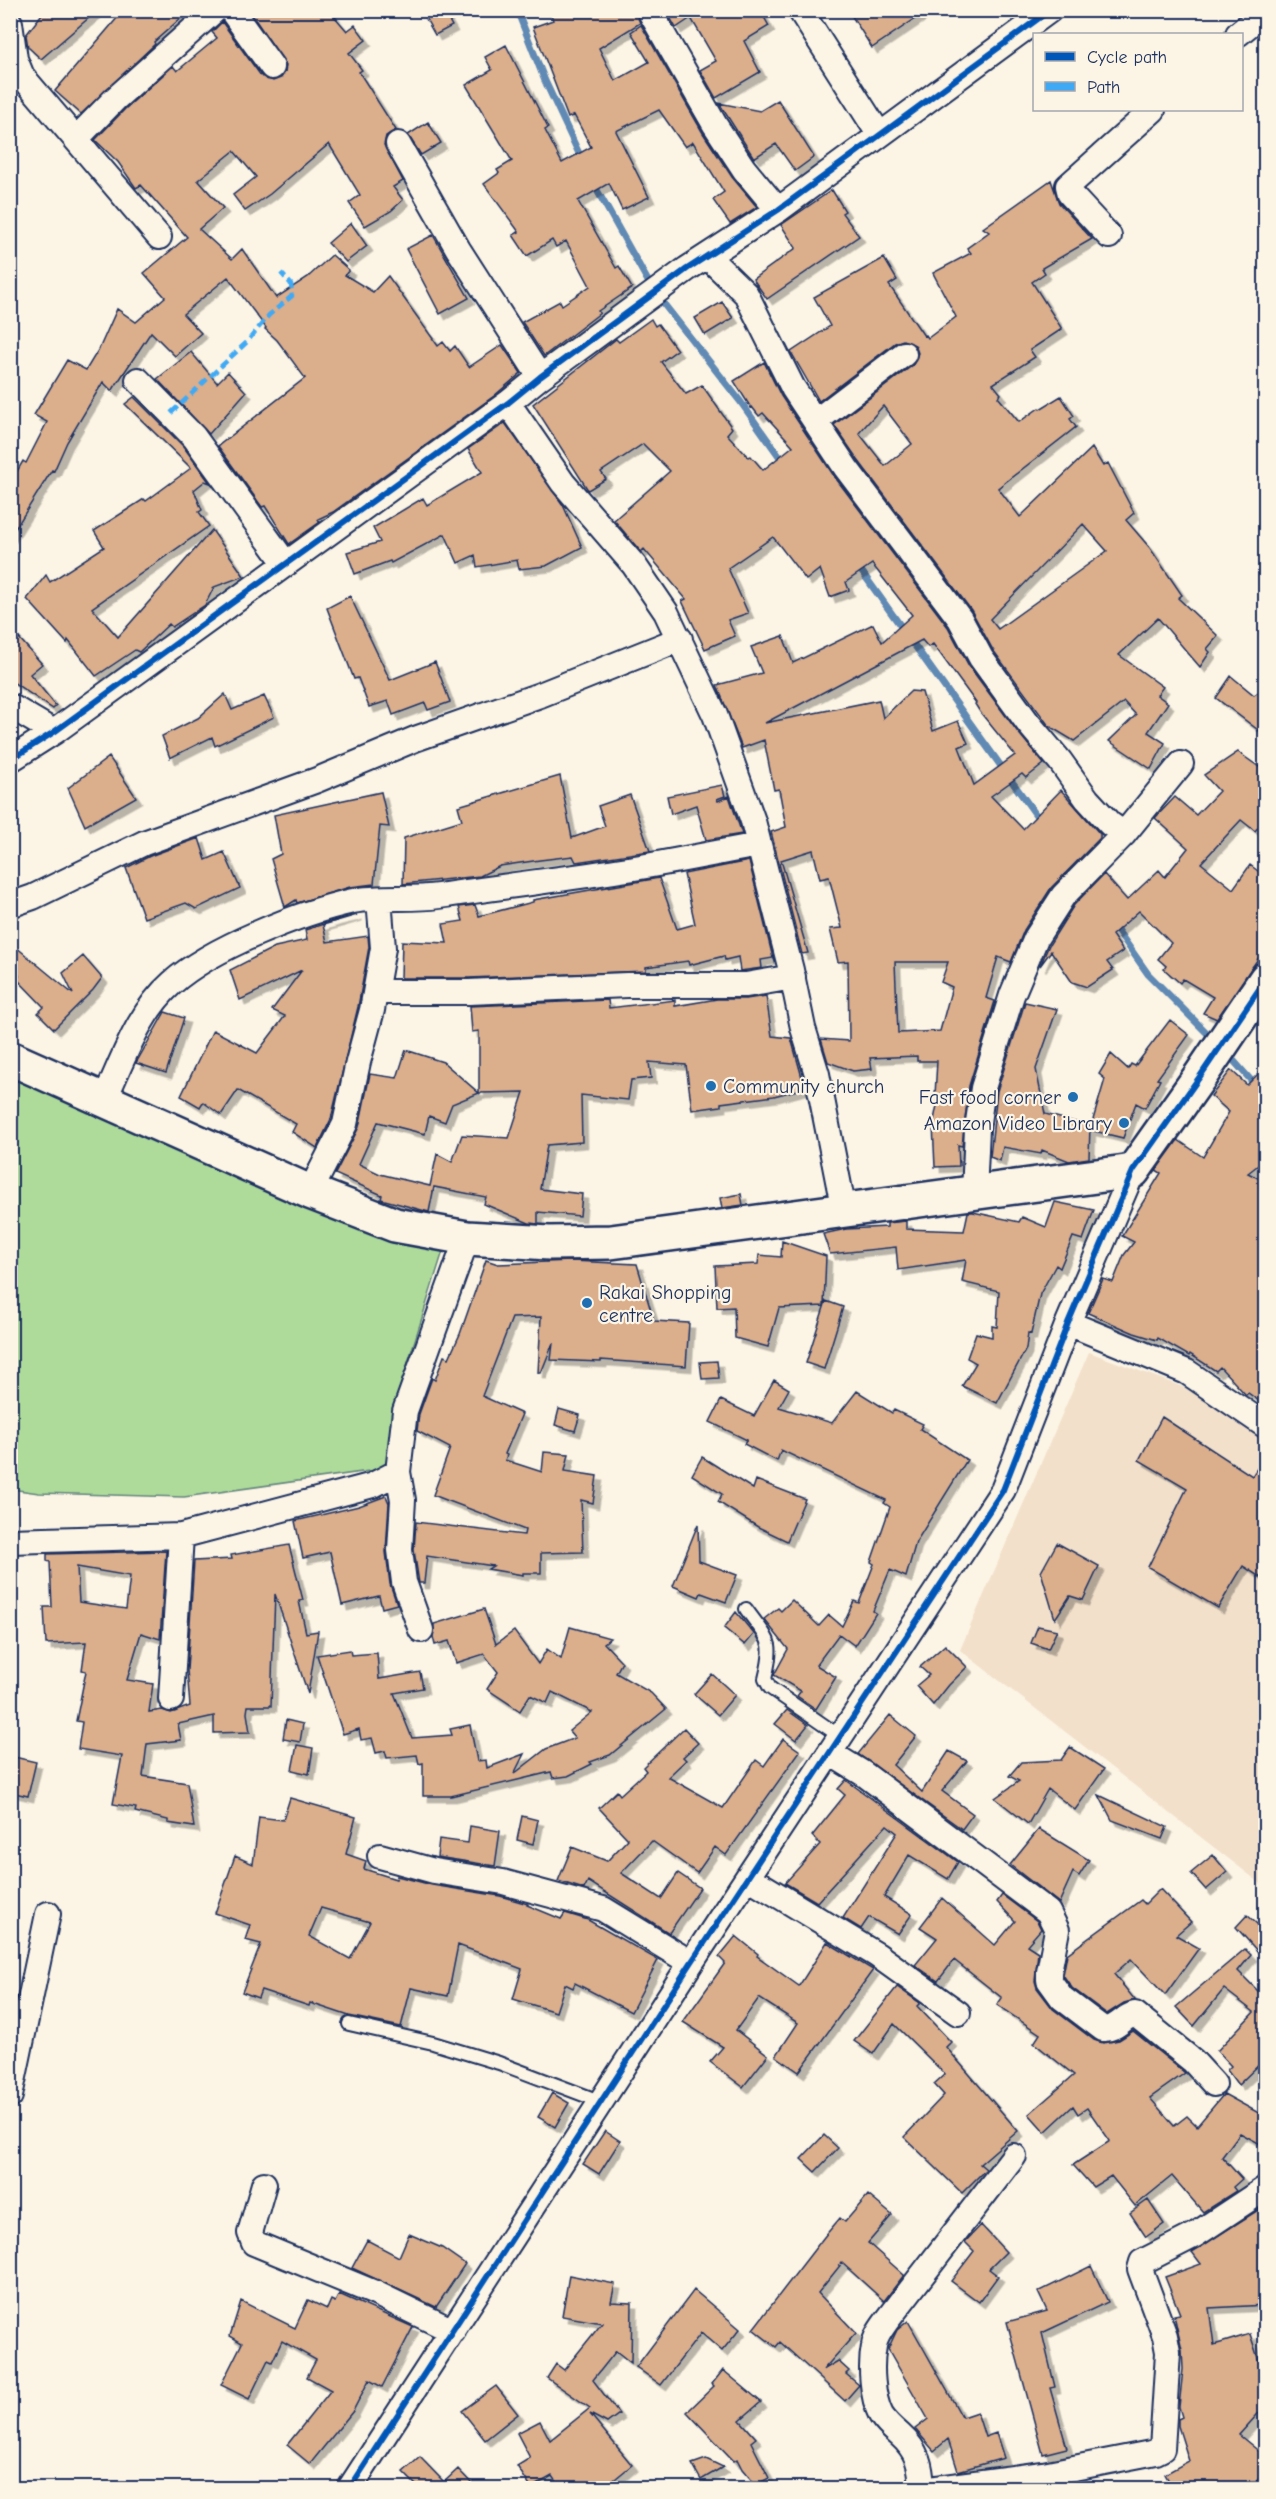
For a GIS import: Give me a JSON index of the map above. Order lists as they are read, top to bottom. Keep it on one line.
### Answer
{"places":["Community church","Fast food corner","Amazon Video Library","Rakai Shopping centre"],"legend":["Cycle path","Path"]}
